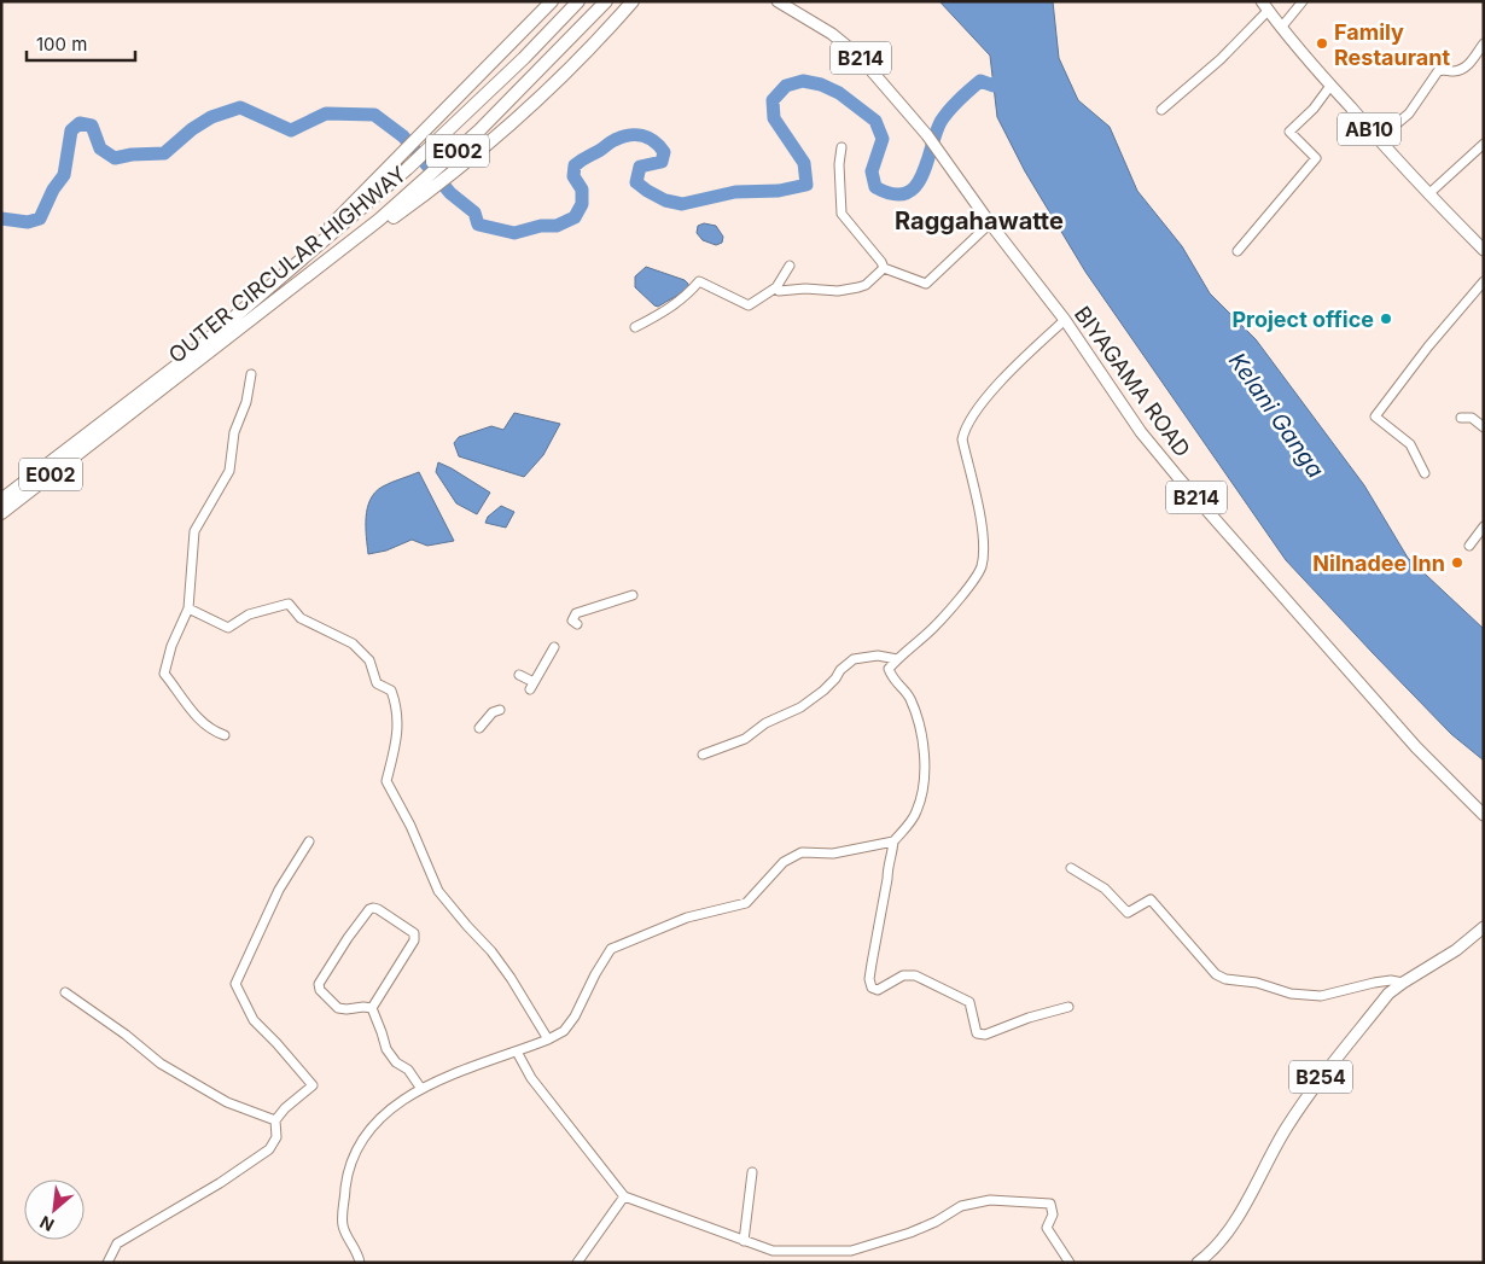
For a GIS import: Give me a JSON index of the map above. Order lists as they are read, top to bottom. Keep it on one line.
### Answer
{"streets":{"highway":["E002","OUTER CIRCULAR HIGHWAY"],"main road":["B214","AB10","BIYAGAMA ROAD","B254"]},"districts":["Raggahawatte"],"water":["Kelani Ganga"],"places":["Family Restaurant","Project office","Nilnadee Inn"],"scale_bar":"100 m","north":"bottom left"}
